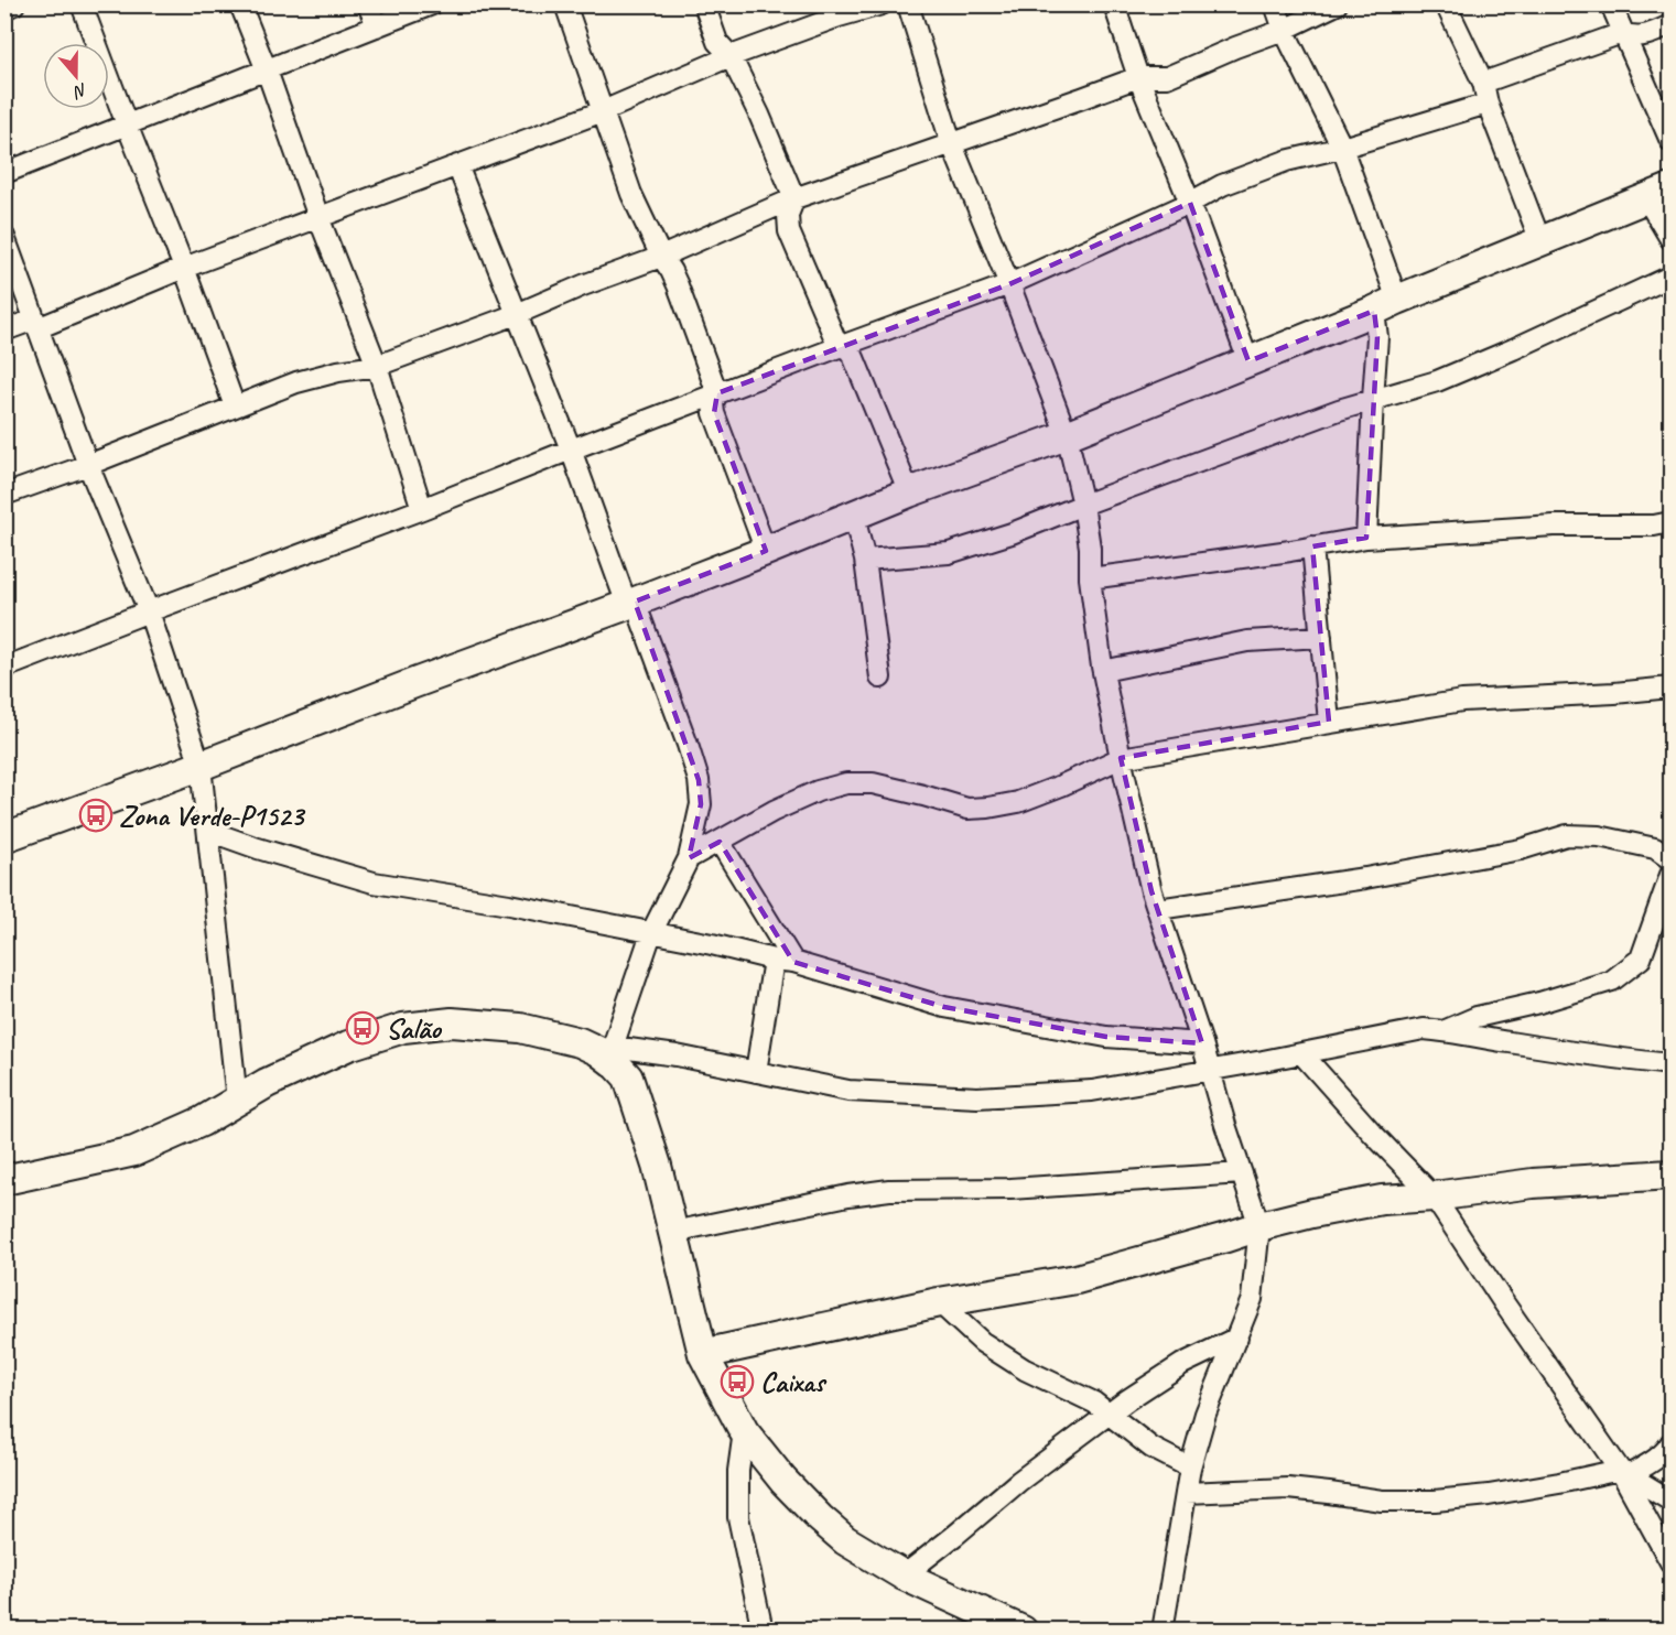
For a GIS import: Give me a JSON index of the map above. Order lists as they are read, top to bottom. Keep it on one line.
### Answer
{"places":{"bus stop":["Zona Verde-P1523","Salão","Caixas"]},"north":"bottom"}
